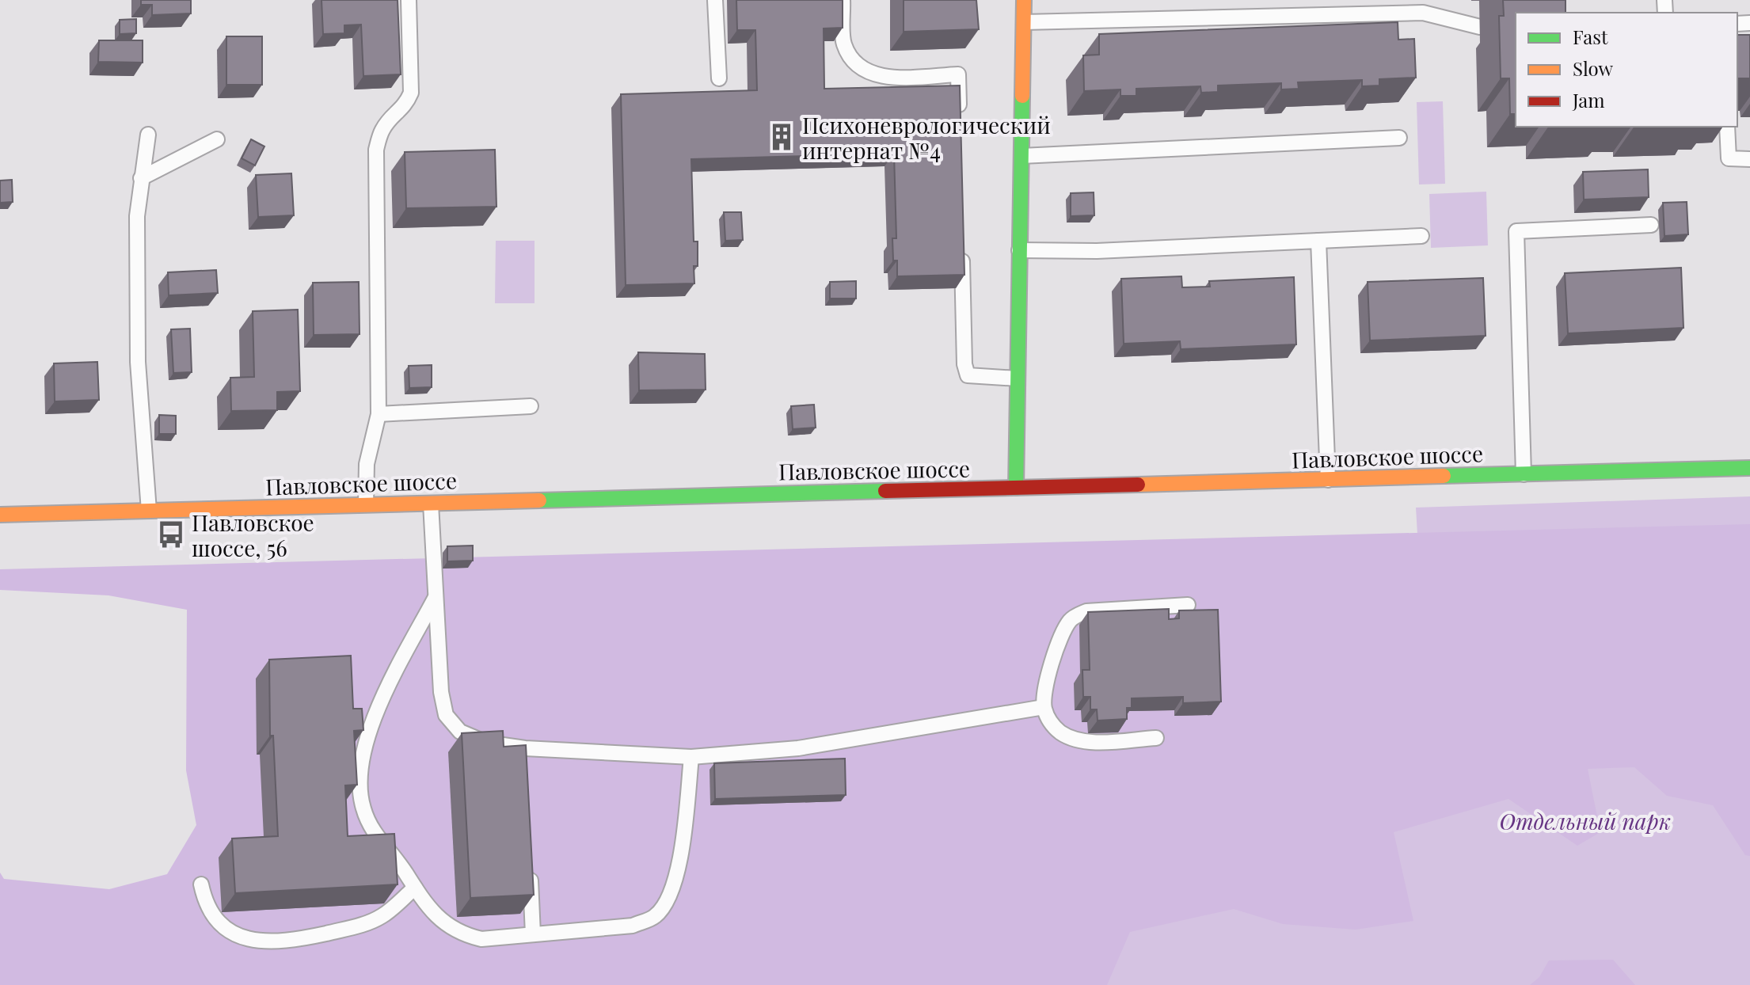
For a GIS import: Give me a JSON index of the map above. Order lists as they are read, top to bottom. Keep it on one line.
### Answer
{"streets":{"main road":["Павловское шоссе"]},"parks":["Отдельный парк"],"places":{"building":["Психоневрологический интернат №4"],"bus stop":["Павловское шоссе, 56"]},"legend":["Fast","Slow","Jam"]}
